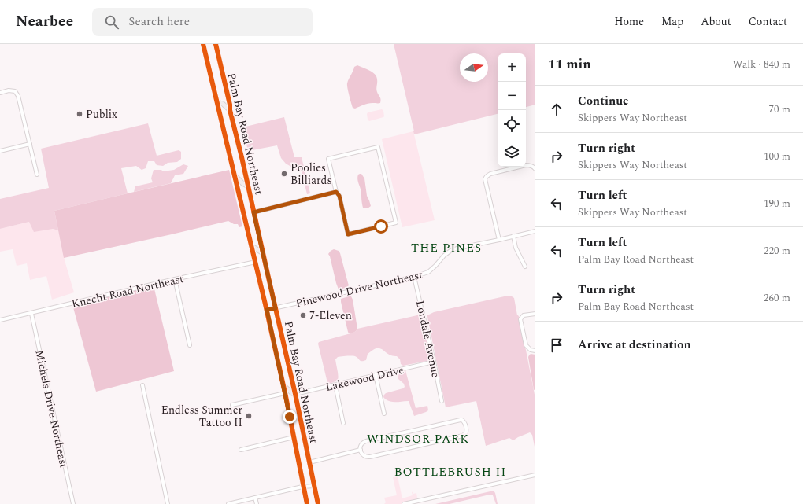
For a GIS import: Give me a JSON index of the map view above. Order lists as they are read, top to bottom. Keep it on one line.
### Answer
{"streets":{"main road":["Palm Bay Road Northeast"],"street":["Pinewood Drive Northeast","Knecht Road Northeast","Londale Avenue","Lakewood Drive","Michels Drive Northeast"]},"crossings":[["Palm Bay Road Northeast","Pinewood Drive Northeast"],["Palm Bay Road Northeast","Knecht Road Northeast"],["Palm Bay Road Northeast","Lakewood Drive"],["Pinewood Drive Northeast","Londale Avenue"],["Knecht Road Northeast","Michels Drive Northeast"],["Londale Avenue","Lakewood Drive"]],"districts":["THE PINES","WINDSOR PARK","BOTTLEBRUSH II"],"places":["Publix","Poolies Billiards","7-Eleven","Endless Summer Tattoo II"],"north":"right","page":{"header":"Nearbee","search":"Search here","nav":["Home","Map","About","Contact"],"heading":["11 min","Walk · 840 m"],"map_buttons":["+","−"],"list":[["Continue","Skippers Way Northeast","70 m"],["Turn right","Skippers Way Northeast","100 m"],["Turn left","Skippers Way Northeast","190 m"],["Turn left","Palm Bay Road Northeast","220 m"],["Turn right","Palm Bay Road Northeast","260 m"],"Arrive at destination"]}}
